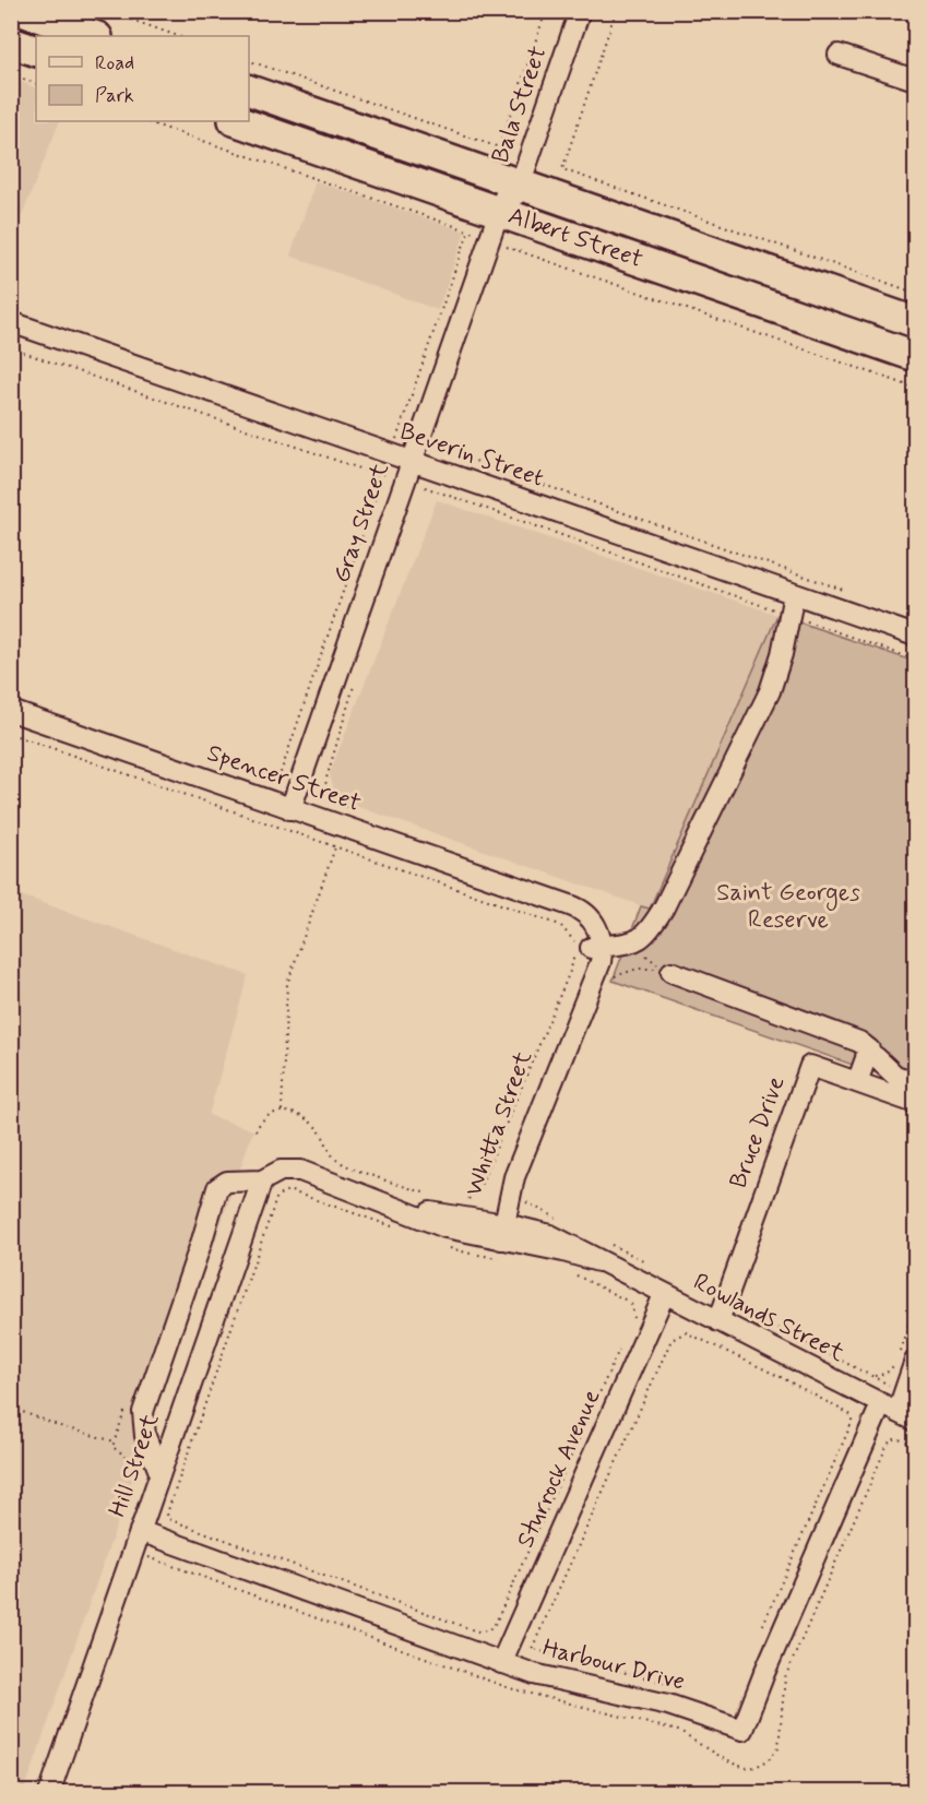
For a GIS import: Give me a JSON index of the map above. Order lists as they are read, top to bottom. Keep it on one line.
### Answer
{"streets":{"highway":["Albert Street"],"street":["Bala Street","Beverin Street","Gray Street","Spencer Street","Whitta Street","Bruce Drive","Rowlands Street","Hill Street","Sturrock Avenue","Harbour Drive"]},"crossings":[["Bala Street","Albert Street"],["Bala Street","Gray Street"],["Albert Street","Gray Street"],["Beverin Street","Gray Street"],["Gray Street","Spencer Street"],["Spencer Street","Whitta Street"],["Whitta Street","Rowlands Street"],["Bruce Drive","Rowlands Street"],["Rowlands Street","Hill Street"],["Rowlands Street","Sturrock Avenue"],["Rowlands Street","Harbour Drive"],["Hill Street","Harbour Drive"],["Sturrock Avenue","Harbour Drive"]],"parks":["Saint Georges Reserve"],"legend":["Road","Park"]}
